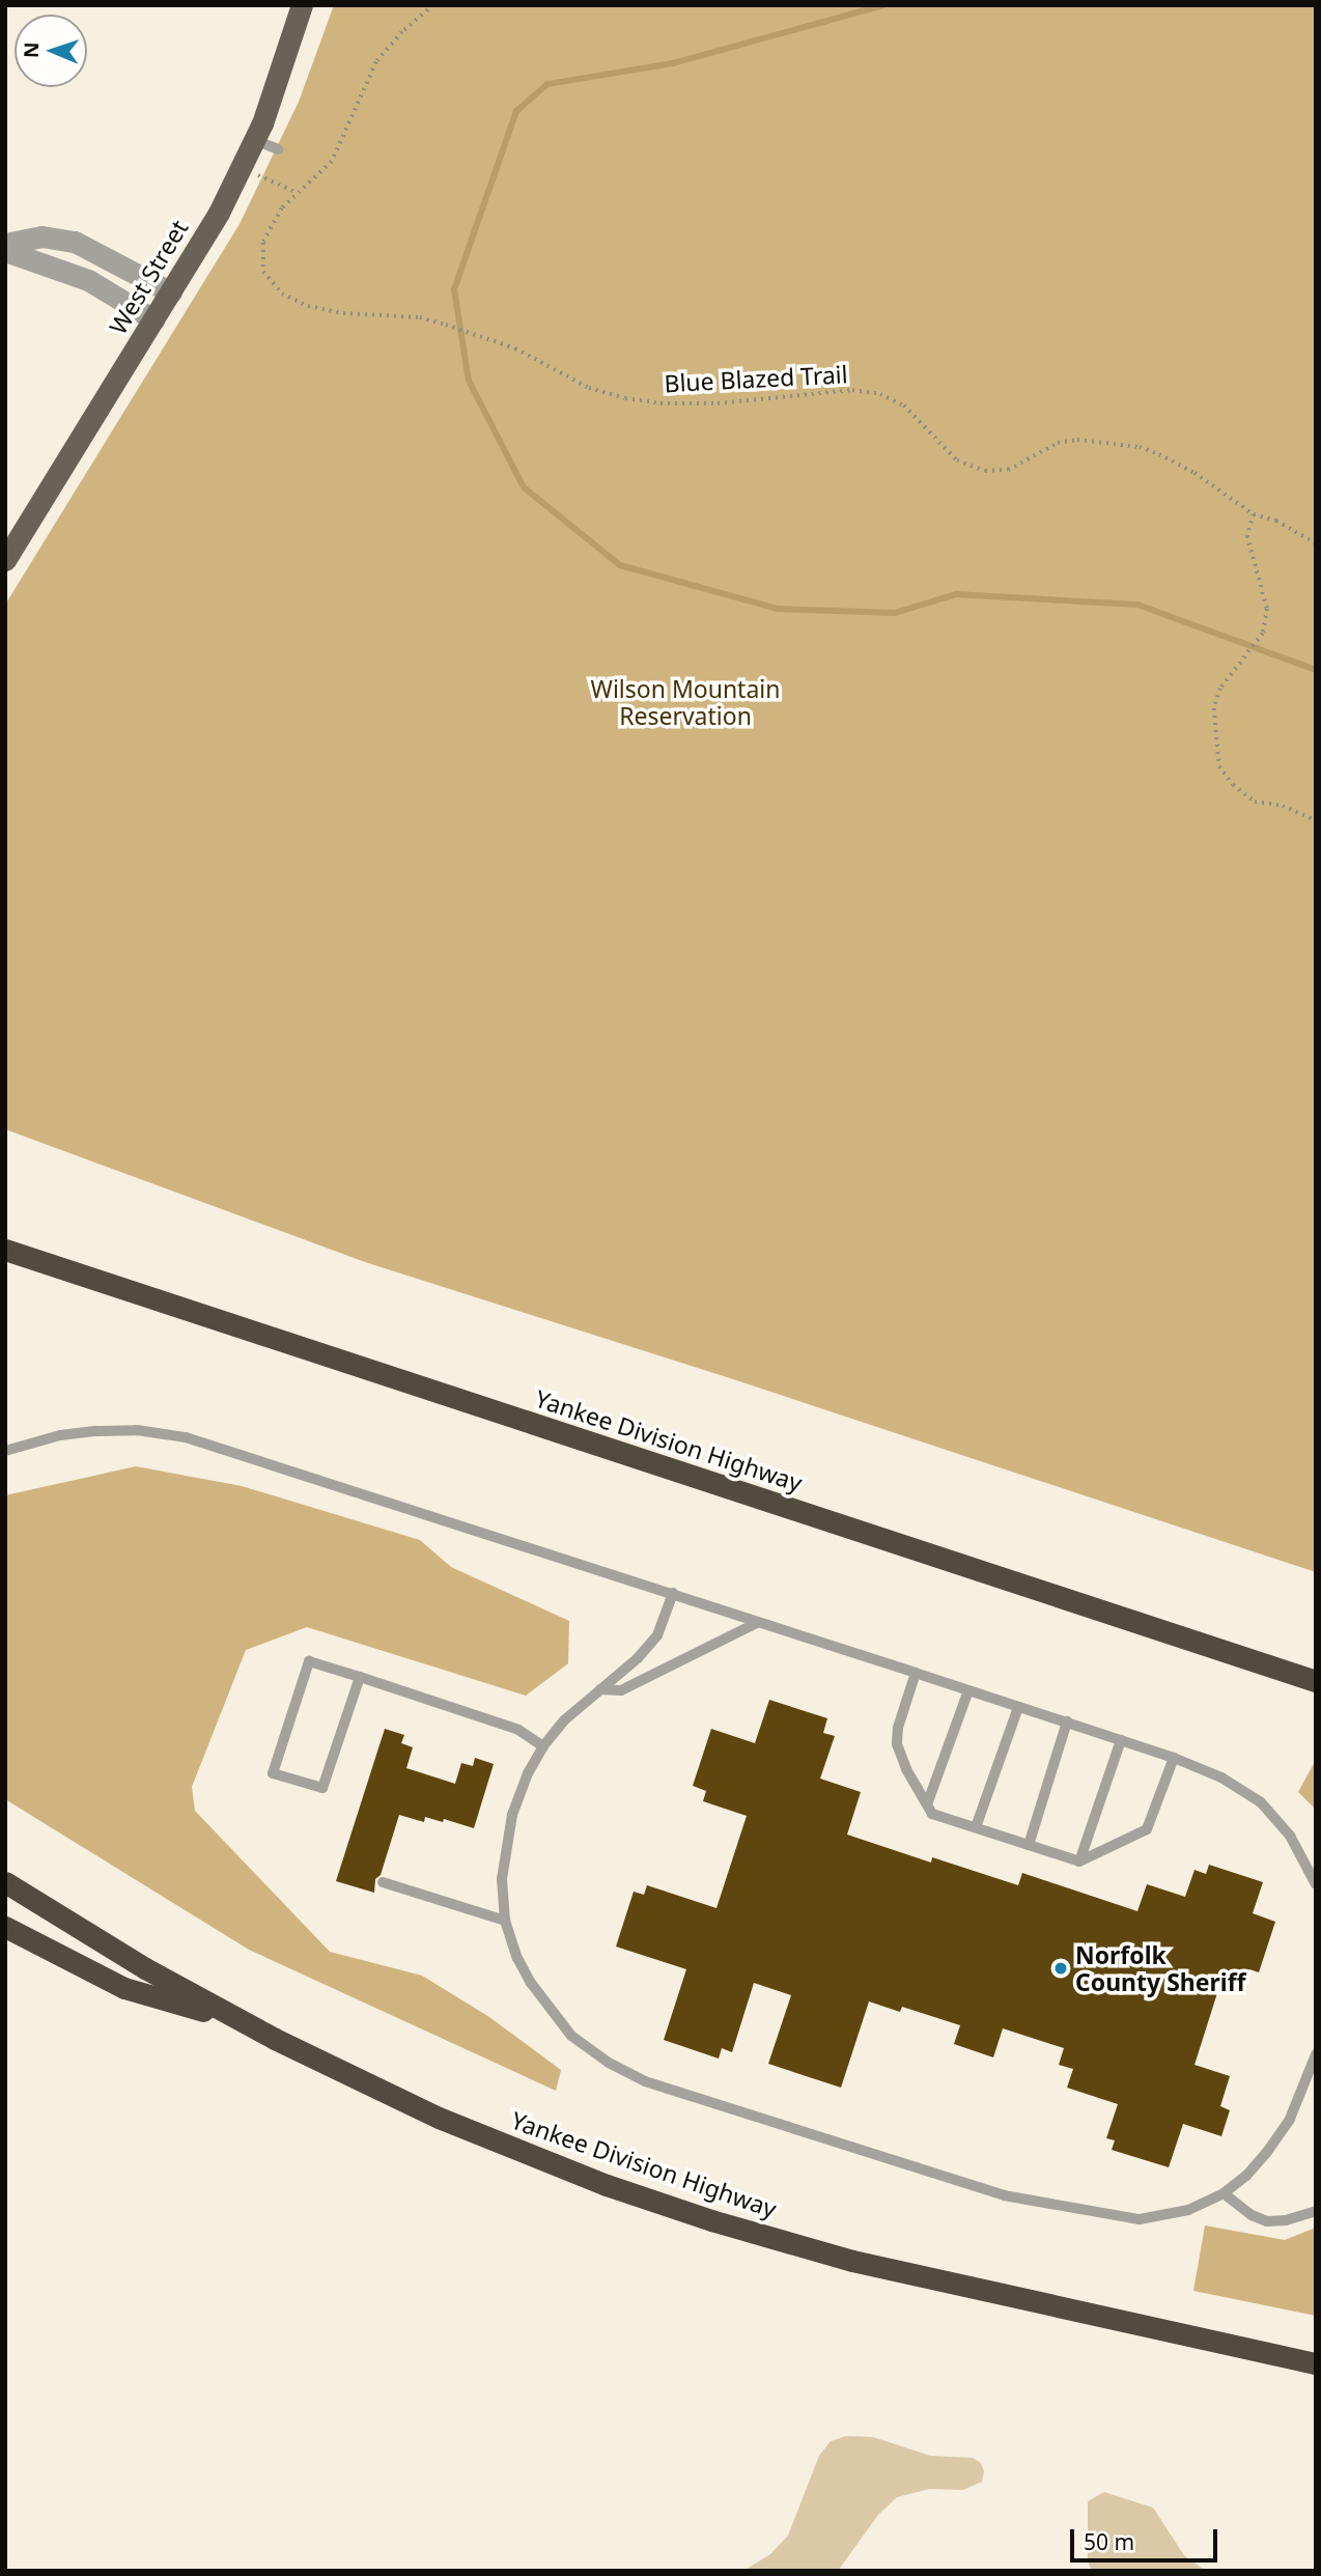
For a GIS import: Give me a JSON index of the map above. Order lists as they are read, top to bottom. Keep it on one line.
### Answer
{"streets":{"highway":["Yankee Division Highway"],"main road":["West Street"],"path":["Blue Blazed Trail"]},"parks":["Wilson Mountain Reservation"],"places":["Norfolk County Sheriff"],"scale_bar":"50 m","north":"left"}
